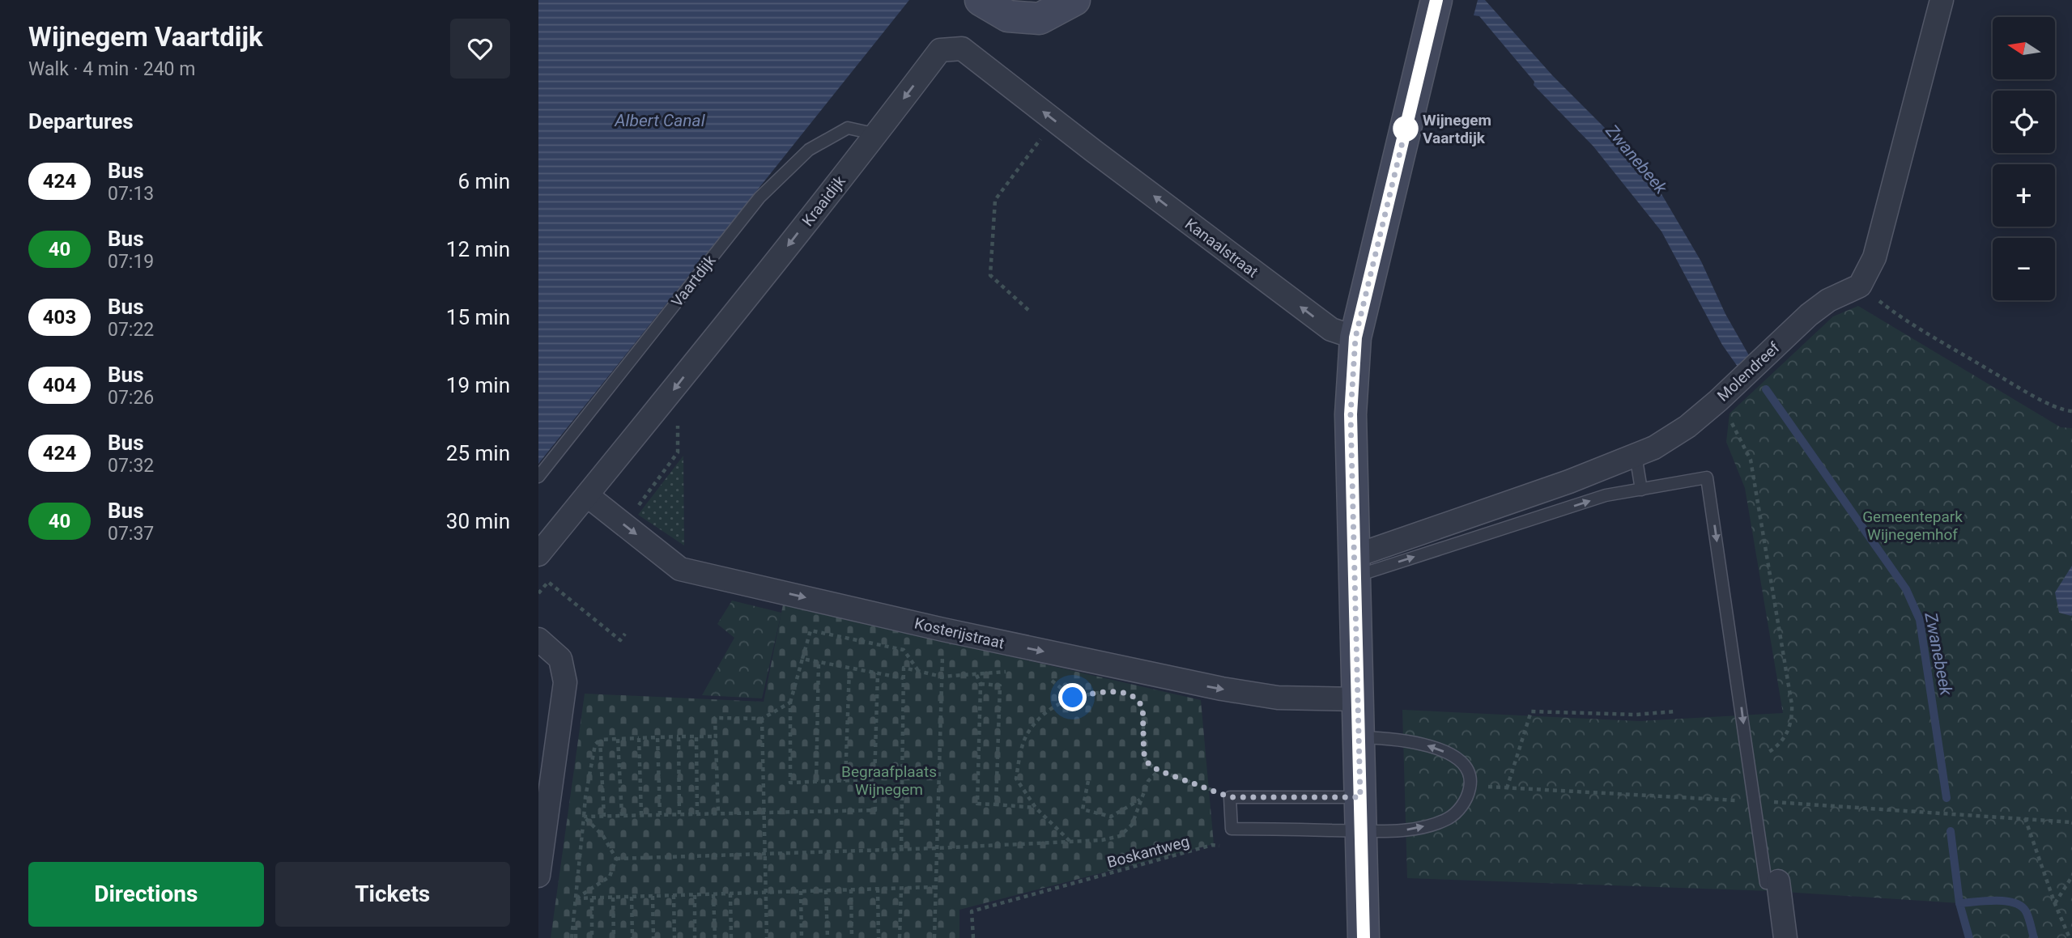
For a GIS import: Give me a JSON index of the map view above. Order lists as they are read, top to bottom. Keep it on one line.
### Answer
{"streets":{"street":["Kraaidijk","Kanaalstraat","Molendreef","Kosterijstraat"],"lane":["Vaartdijk"],"path":["Boskantweg"]},"crossings":[["Kraaidijk","Kanaalstraat"],["Kraaidijk","Vaartdijk"],["Kraaidijk","Kosterijstraat"]],"one_way":["Kraaidijk","Kanaalstraat","Kosterijstraat"],"water":["Albert Canal","Zwanebeek"],"parks":["Gemeentepark Wijnegemhof","Begraafplaats Wijnegem"],"places":["Wijnegem Vaartdijk"],"lines":["bus line 424"],"north":"left","page":{"heading":[["Wijnegem Vaartdijk","Walk · 4 min · 240 m"],"Departures"],"map_buttons":["+","−"],"list":[{"mark":"424","name":"Bus","note":"07:13","value":"6 min"},{"mark":"40","name":"Bus","note":"07:19","value":"12 min"},{"mark":"403","name":"Bus","note":"07:22","value":"15 min"},{"mark":"404","name":"Bus","note":"07:26","value":"19 min"},{"mark":"424","name":"Bus","note":"07:32","value":"25 min"},{"mark":"40","name":"Bus","note":"07:37","value":"30 min"}],"buttons":["Directions","Tickets"]}}
